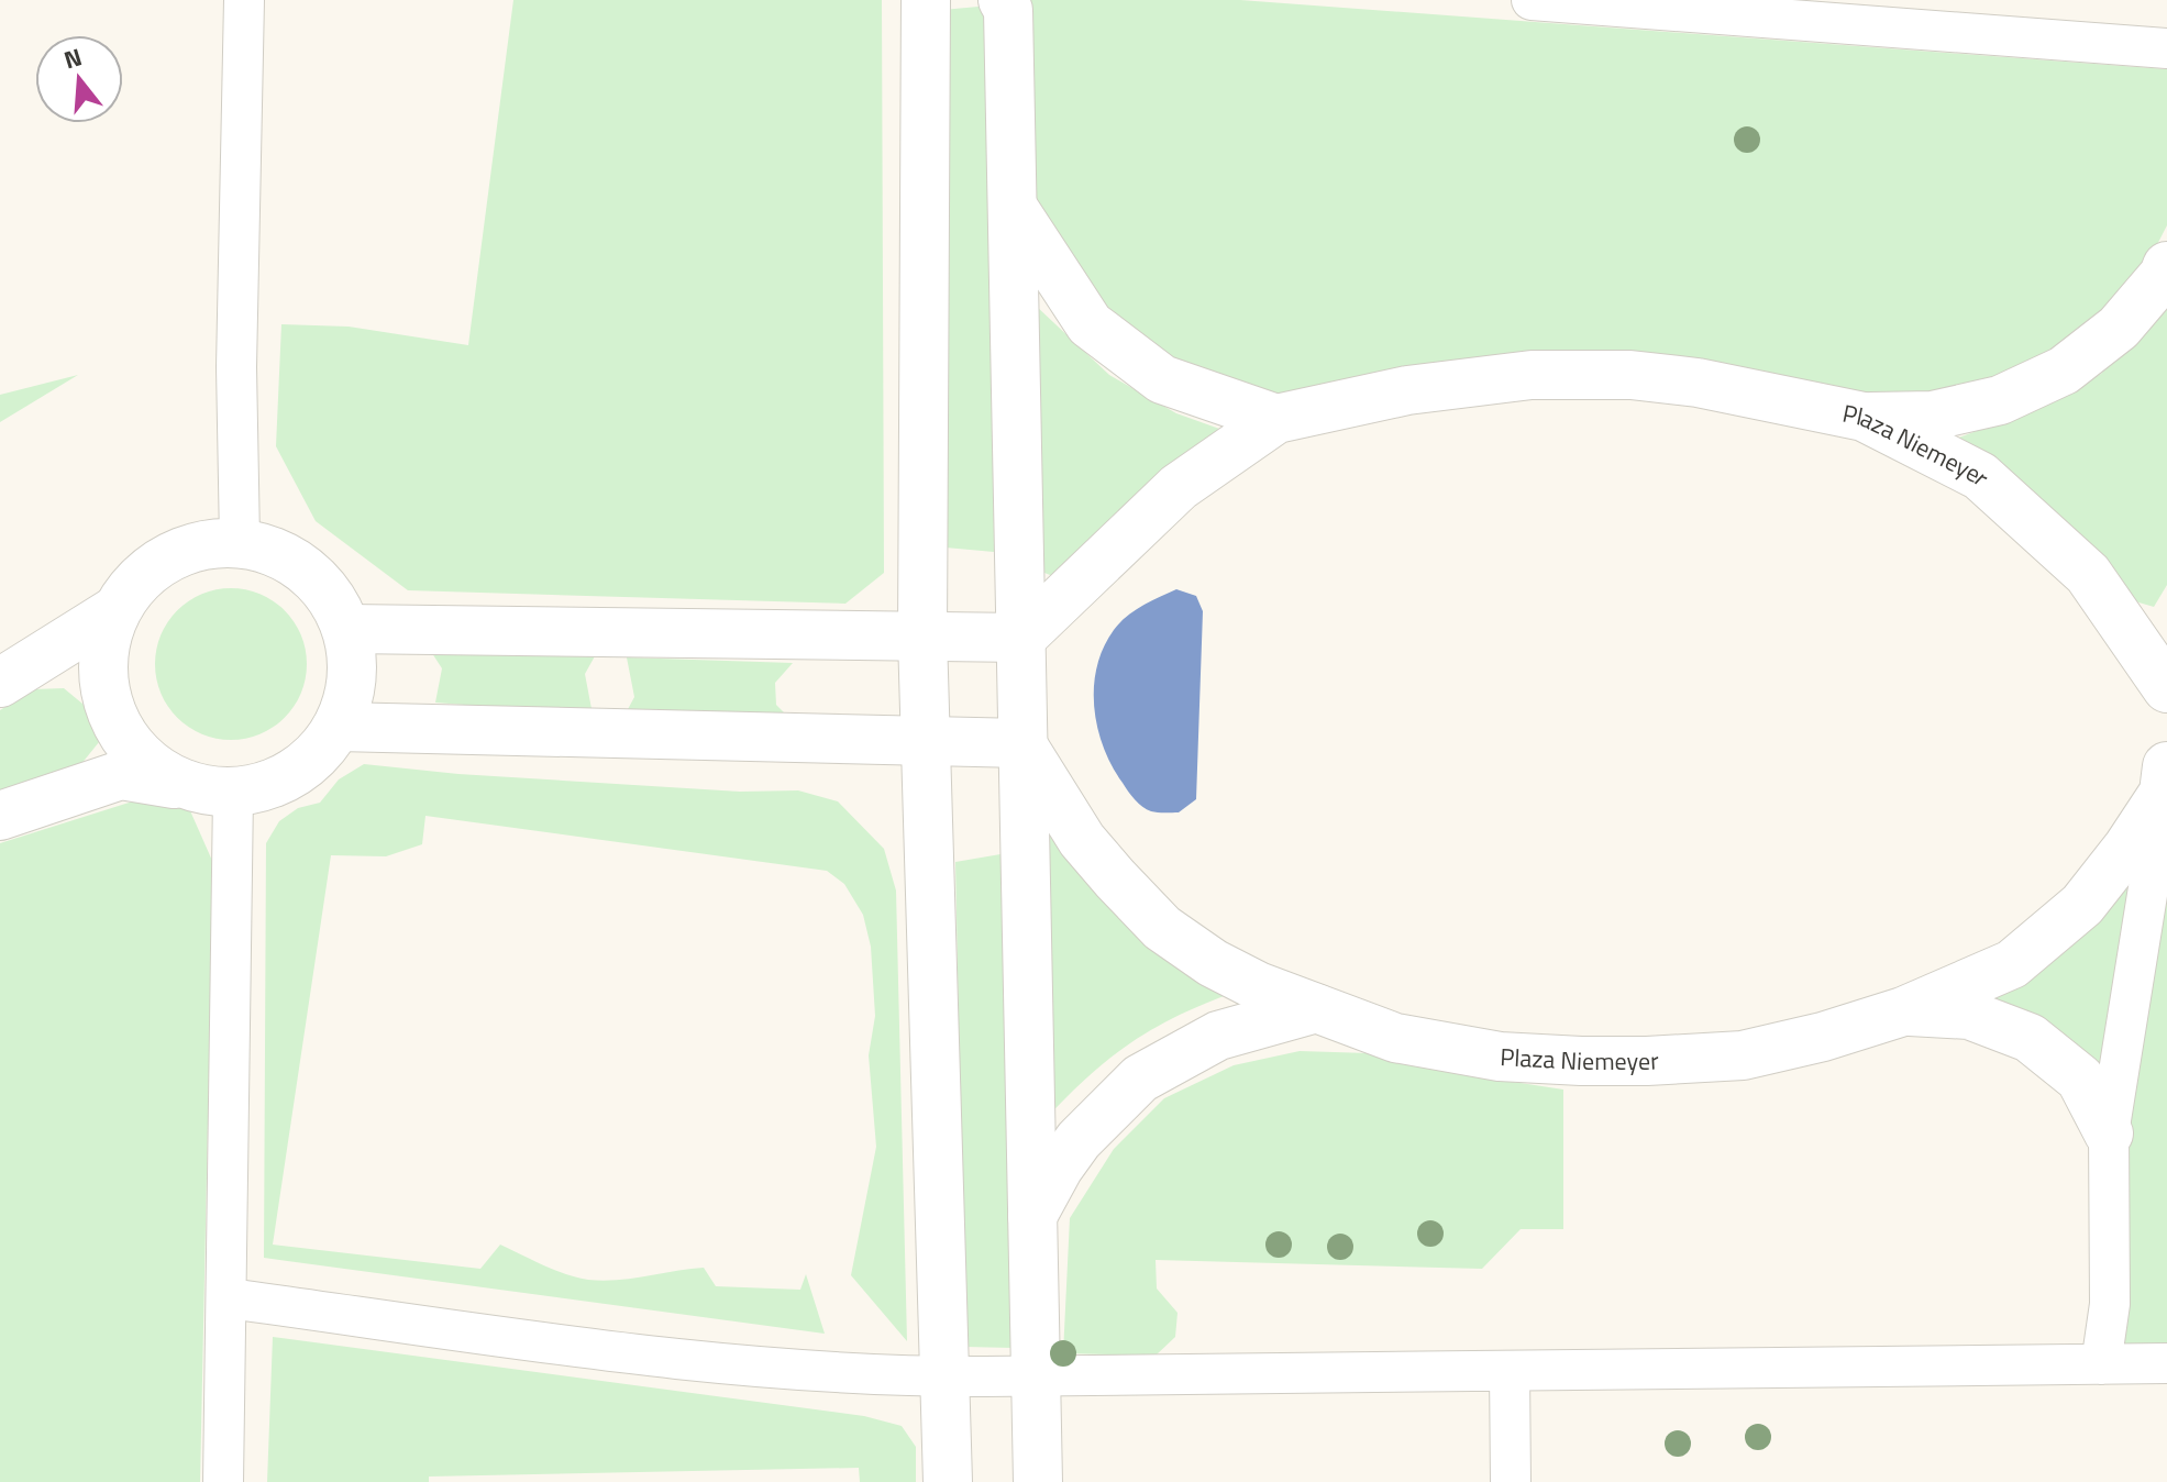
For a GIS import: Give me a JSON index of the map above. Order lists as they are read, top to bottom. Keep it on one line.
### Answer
{"streets":{"street":["Plaza Niemeyer"]},"north":"top"}
